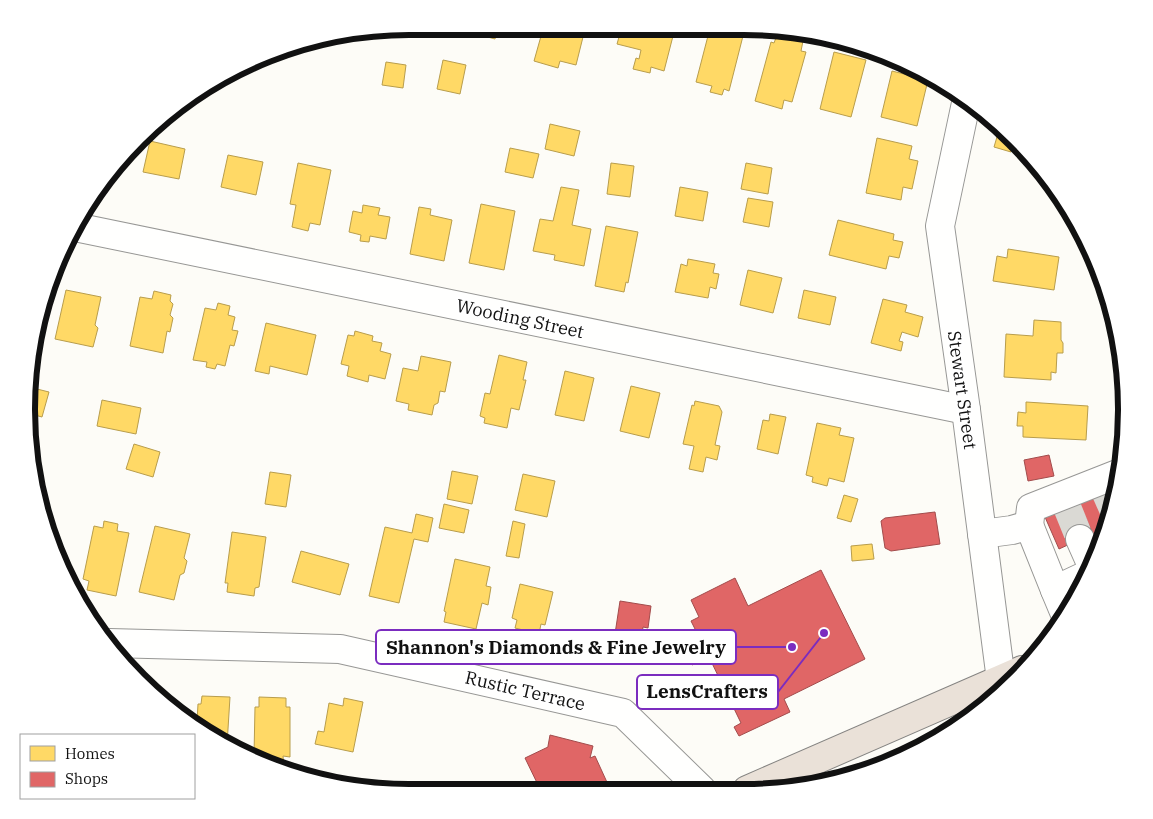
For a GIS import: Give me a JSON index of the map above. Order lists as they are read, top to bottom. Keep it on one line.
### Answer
{"streets":{"street":["Wooding Street","Stewart Street","Rustic Terrace"]},"crossings":[["Wooding Street","Stewart Street"]],"places":["LensCrafters","Shannon's Diamonds & Fine Jewelry"],"legend":["Homes","Shops"]}
